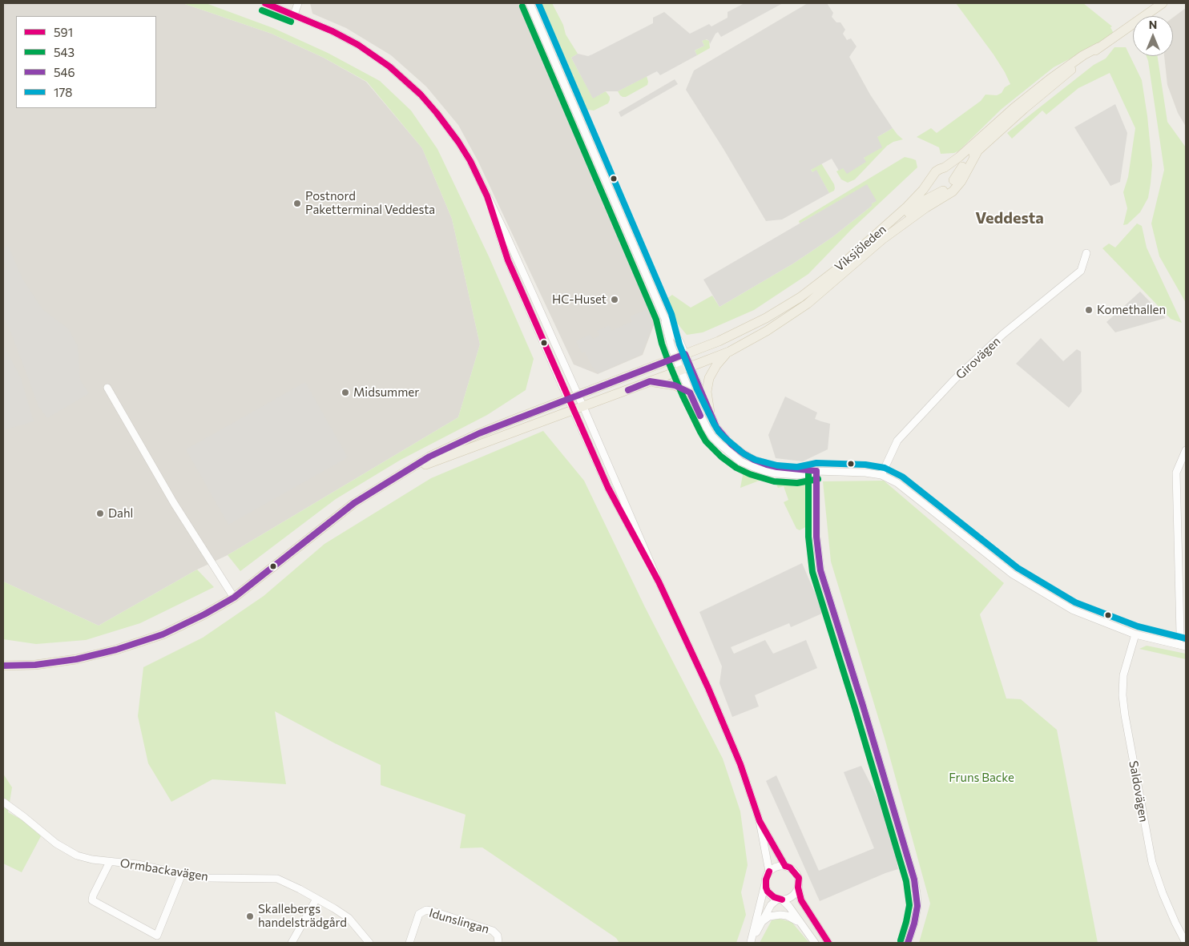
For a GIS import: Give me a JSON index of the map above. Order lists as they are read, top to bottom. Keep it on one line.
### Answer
{"streets":{"main road":["Viksjöleden"],"street":["Girovägen","Saldovägen","Ormbackavägen","Idunslingan"]},"districts":["Veddesta"],"parks":["Fruns Backe"],"places":["Postnord Paketterminal Veddesta","HC-Huset","Komethallen","Midsummer","Dahl","Skallebergs handelsträdgård"],"lines":["transit line 591","transit line 178","transit line 543","transit line 546"],"legend":["591","543","546","178"],"north":"top"}
